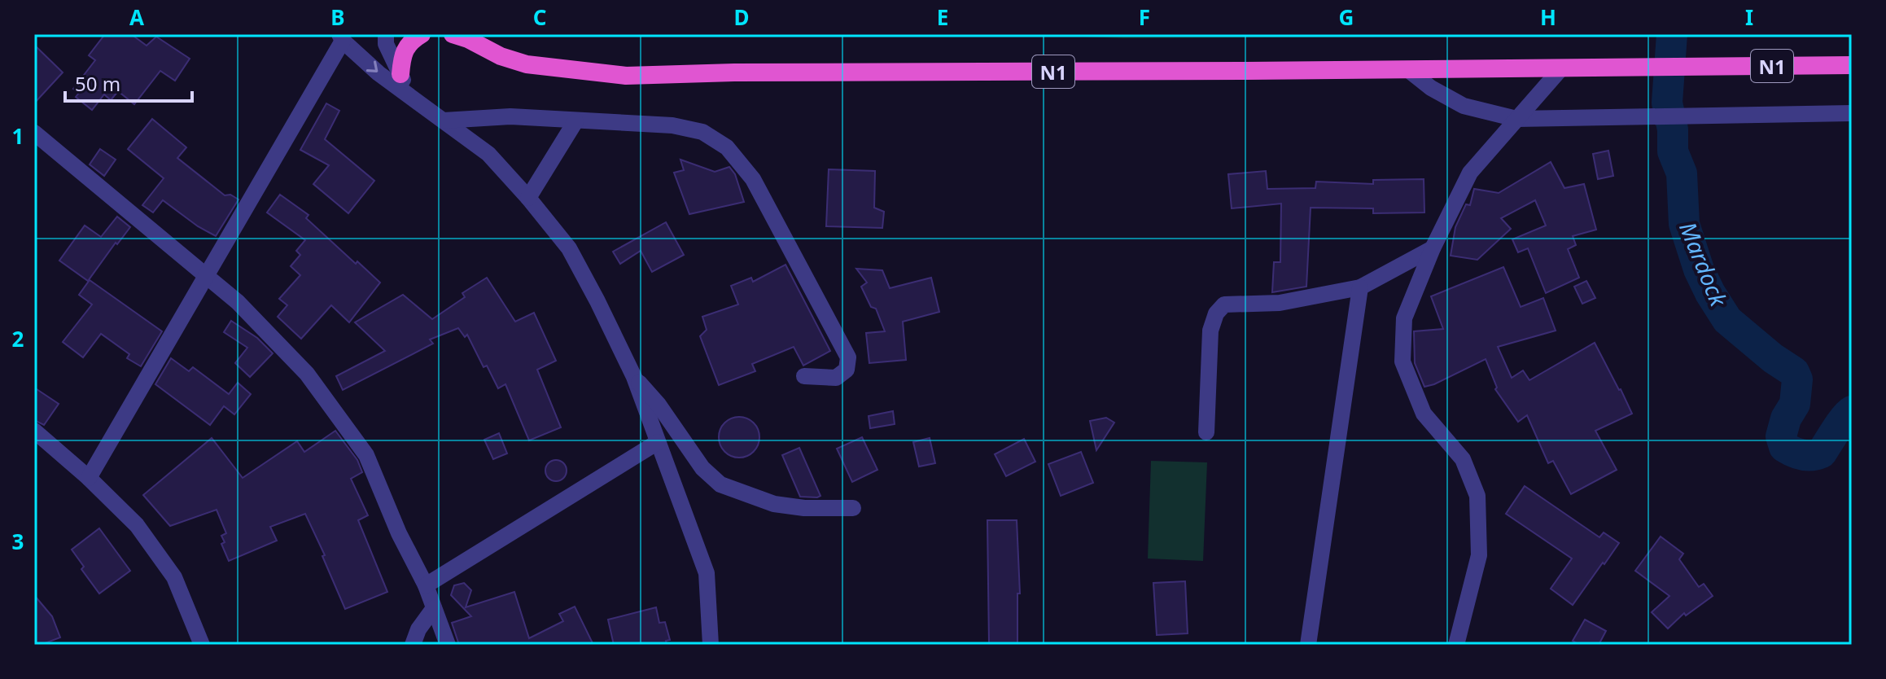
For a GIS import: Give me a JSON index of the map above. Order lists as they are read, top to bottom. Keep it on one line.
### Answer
{"streets":{"highway":["N1"]},"water":["Mardock"],"scale_bar":"50 m","grid":{"columns":["A","B","C","D","E","F","G","H","I"],"rows":["1","2","3"]}}
